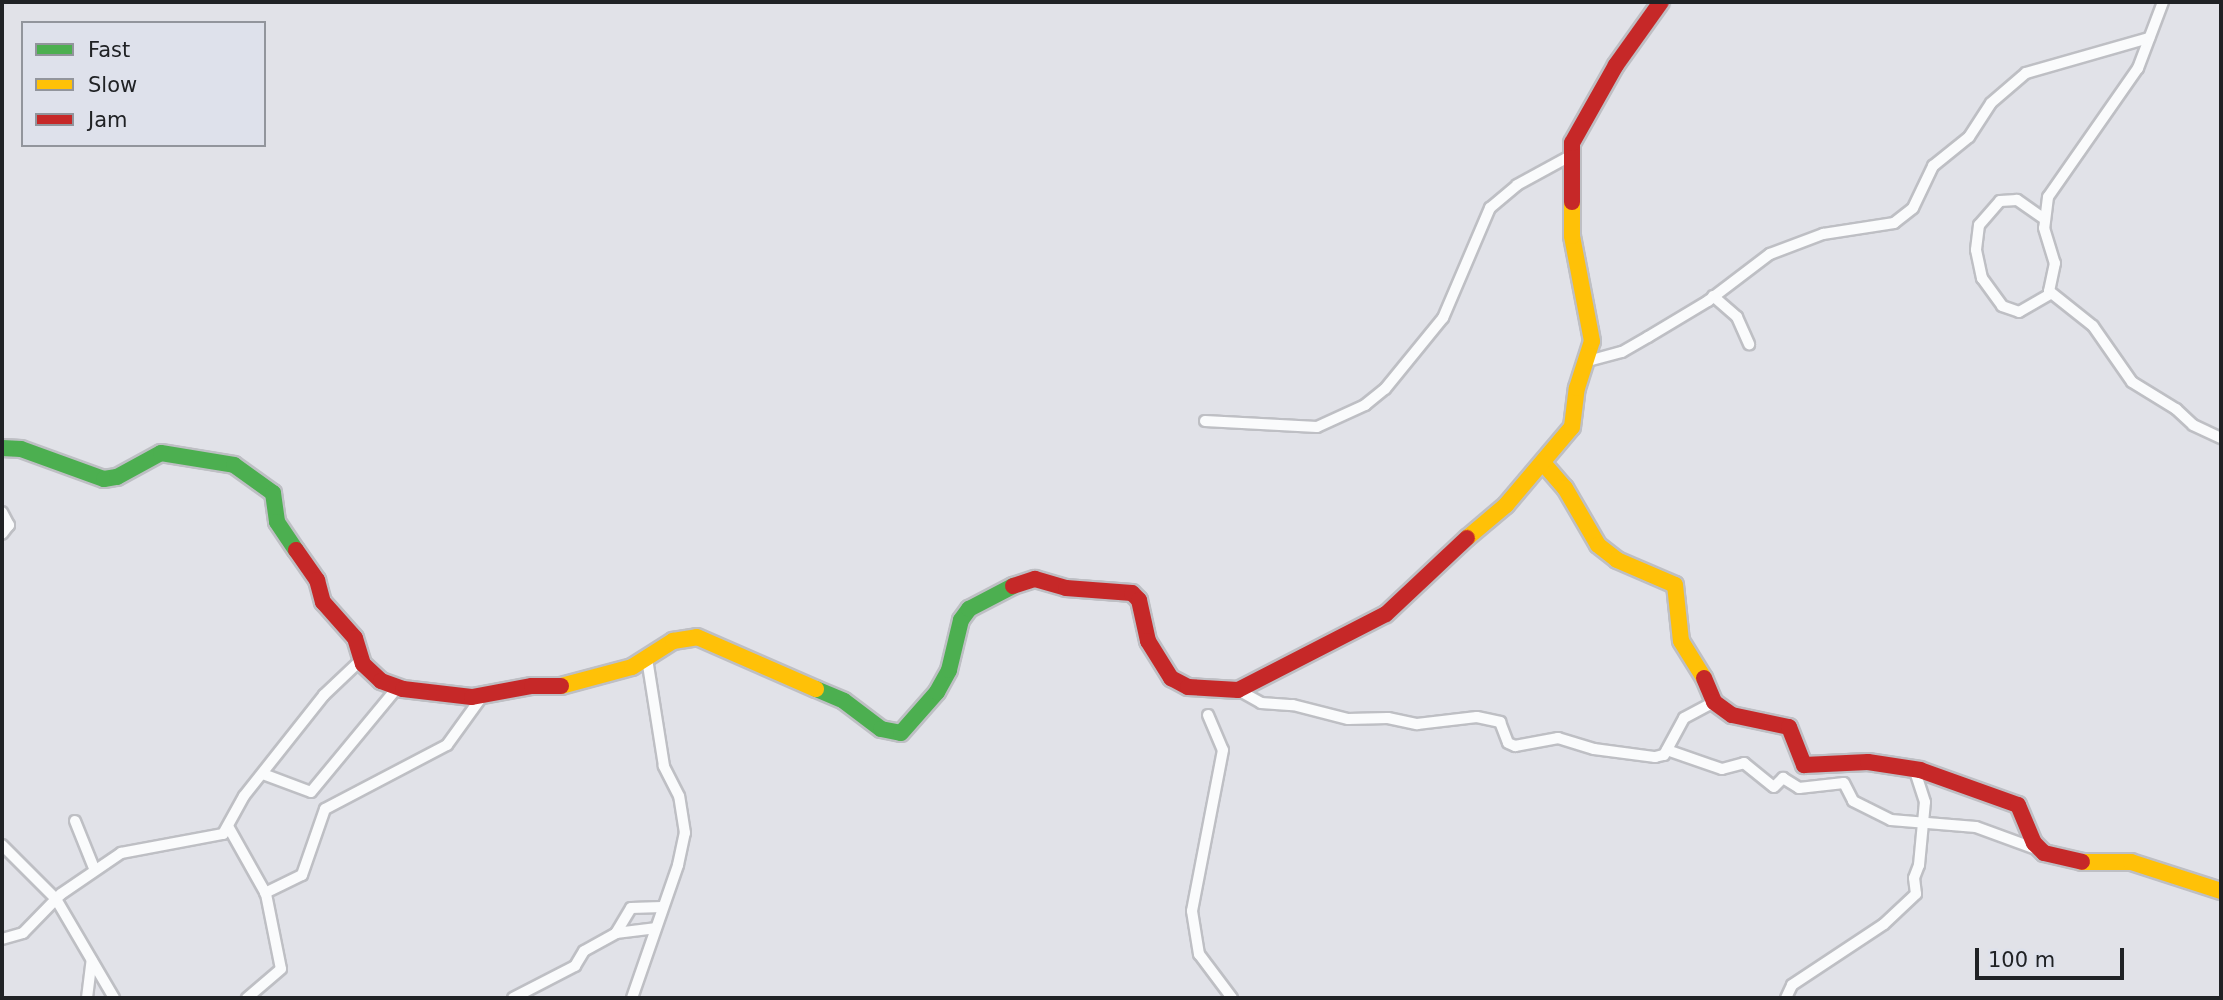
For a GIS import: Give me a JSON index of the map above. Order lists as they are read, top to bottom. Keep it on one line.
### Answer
{"legend":["Fast","Slow","Jam"],"scale_bar":"100 m"}
